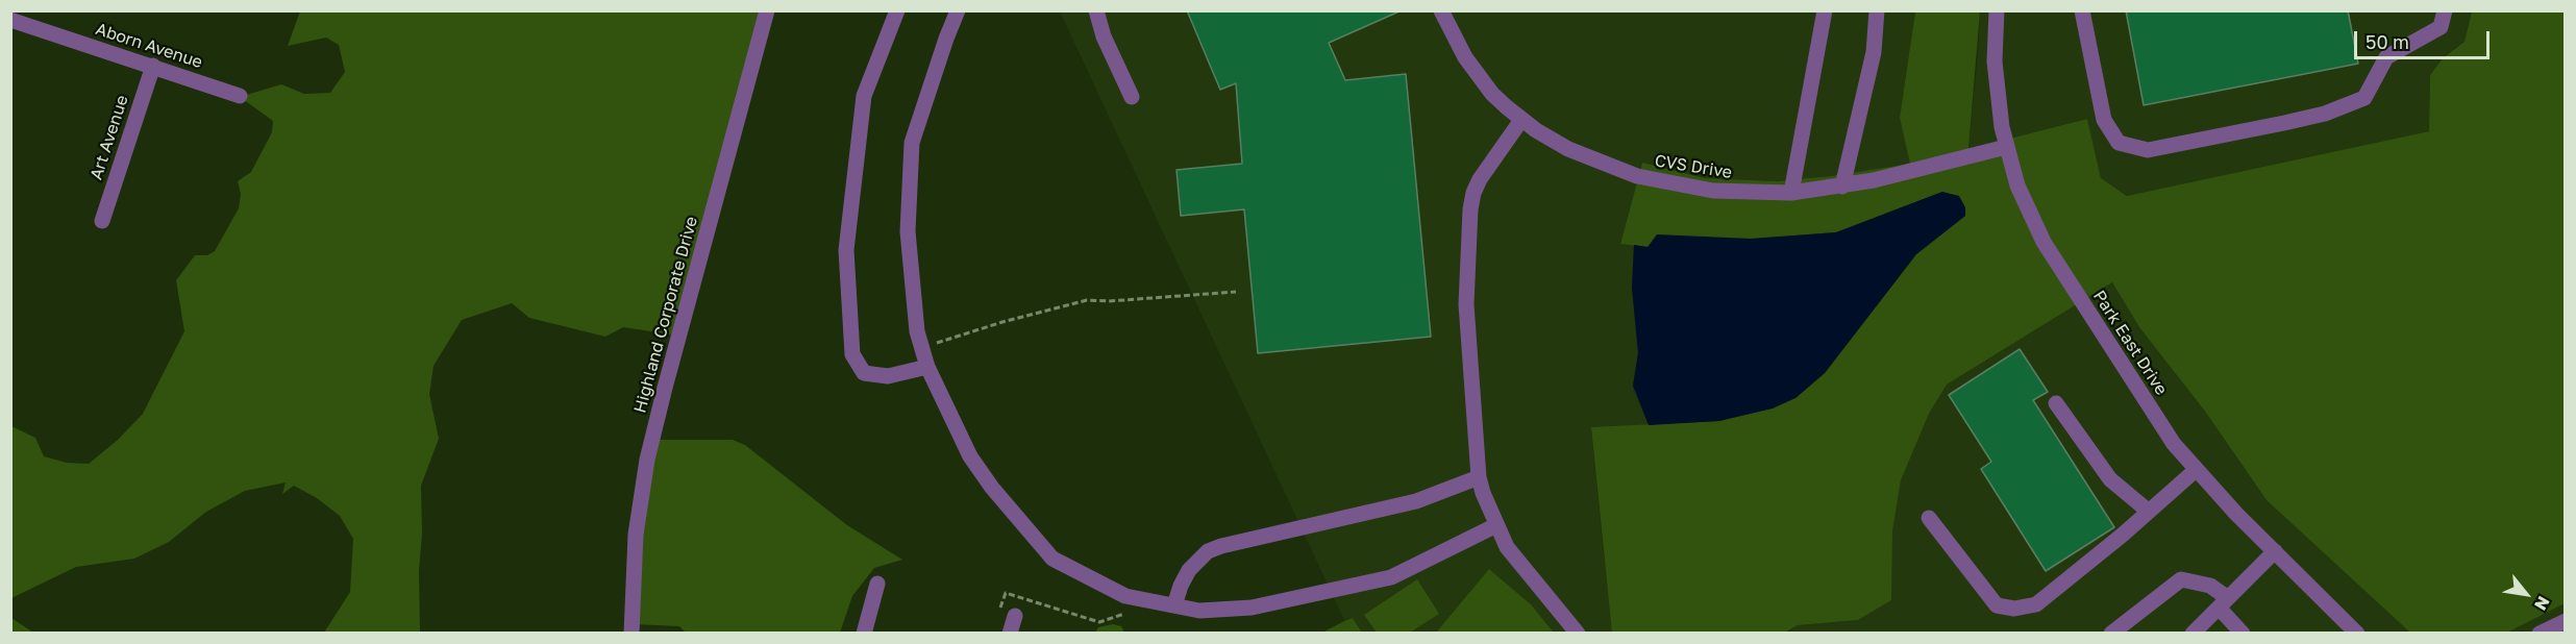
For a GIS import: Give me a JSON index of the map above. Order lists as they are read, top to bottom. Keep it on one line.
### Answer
{"streets":{"street":["Aborn Avenue","Art Avenue","CVS Drive","Highland Corporate Drive","Park East Drive"]},"crossings":[["Aborn Avenue","Art Avenue"],["CVS Drive","Park East Drive"]],"scale_bar":"50 m","north":"bottom right"}
